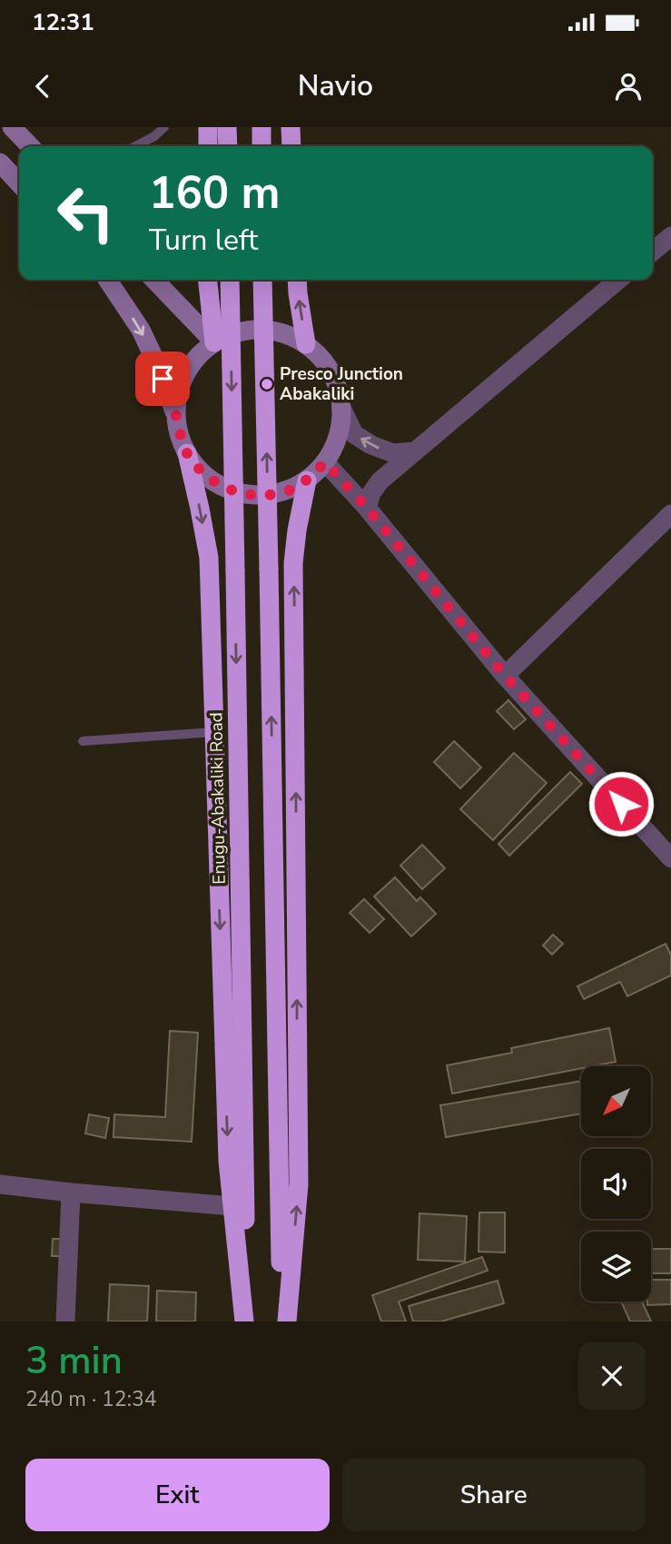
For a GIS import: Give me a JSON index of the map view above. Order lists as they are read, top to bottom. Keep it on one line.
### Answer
{"streets":{"highway":["Enugu-Abakaliki Road"]},"places":["Presco Junction Abakaliki"],"north":"bottom left","page":{"status":"12:31","header":"Navio","turn":["160 m","Turn left"],"heading":["3 min","240 m · 12:34"],"buttons":["Exit","Share"]}}
